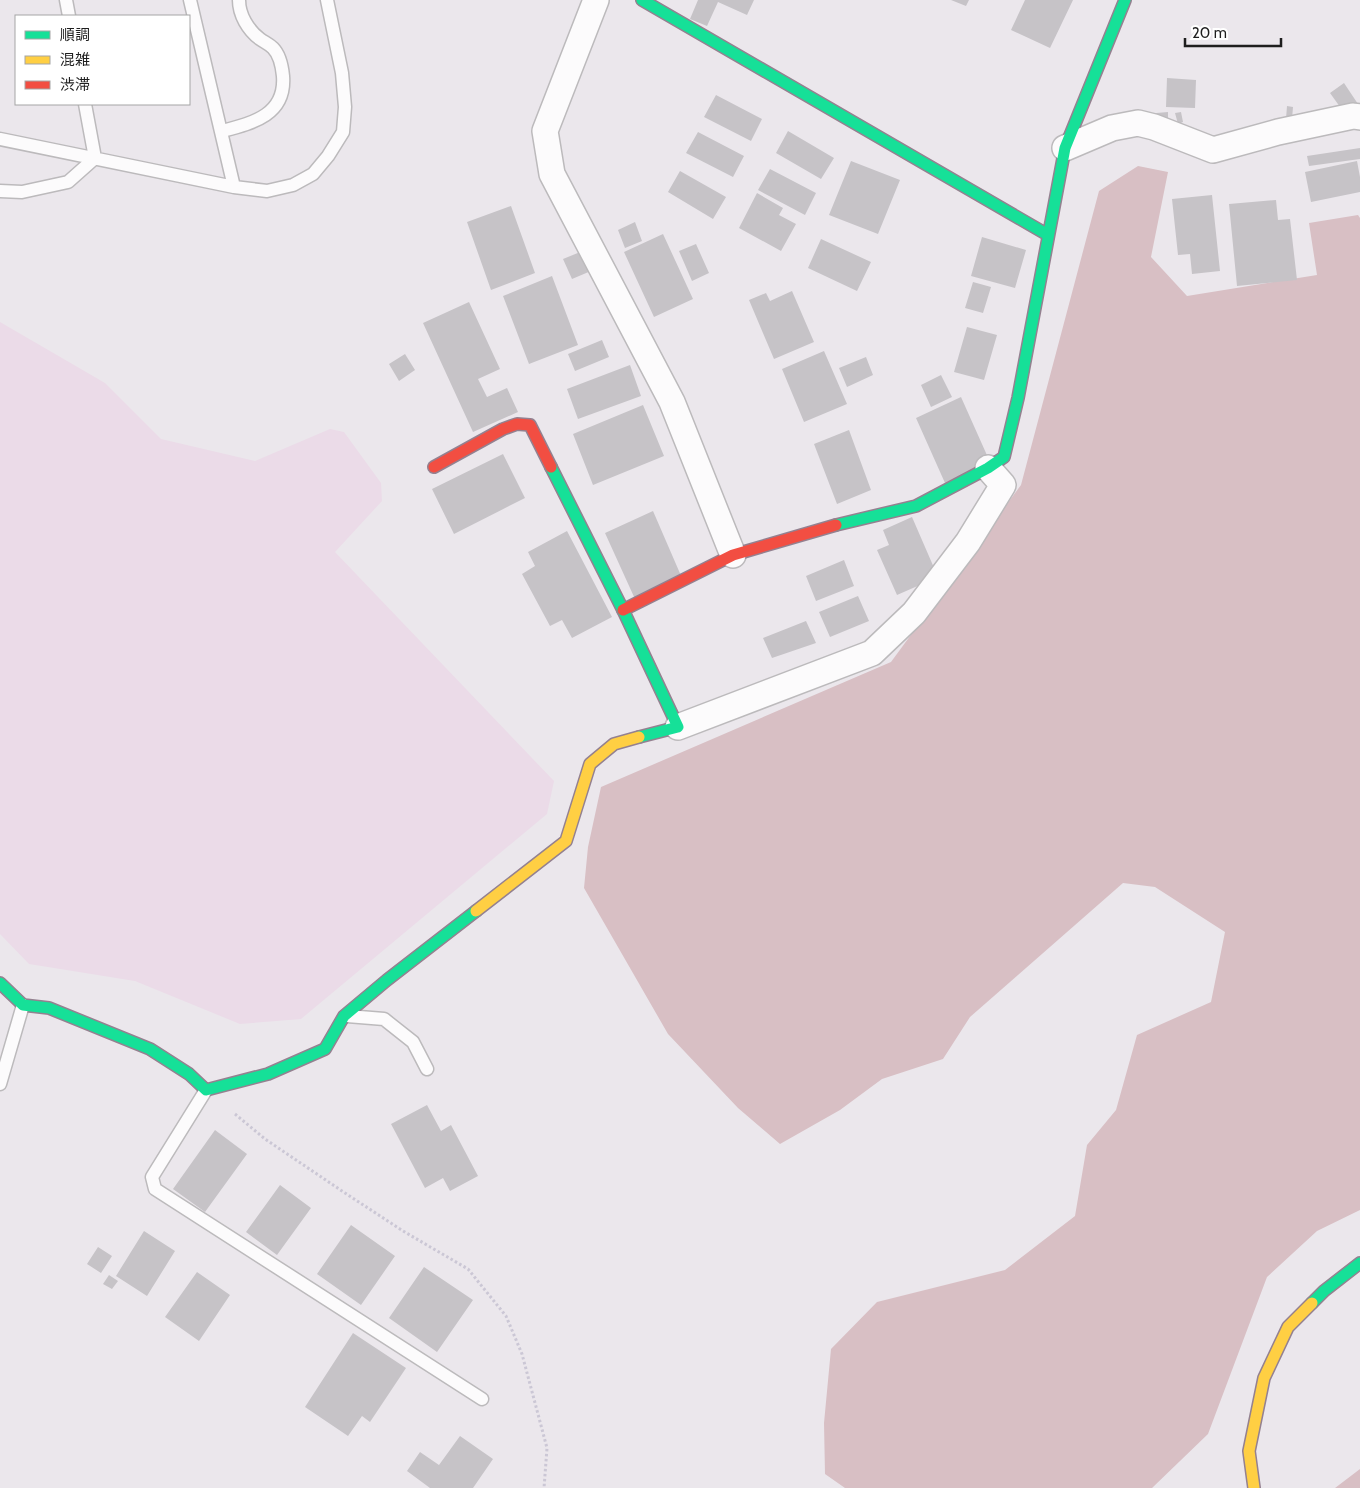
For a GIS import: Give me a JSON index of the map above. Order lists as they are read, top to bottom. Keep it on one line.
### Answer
{"legend":["順調","混雑","渋滞"],"scale_bar":"20 m"}
